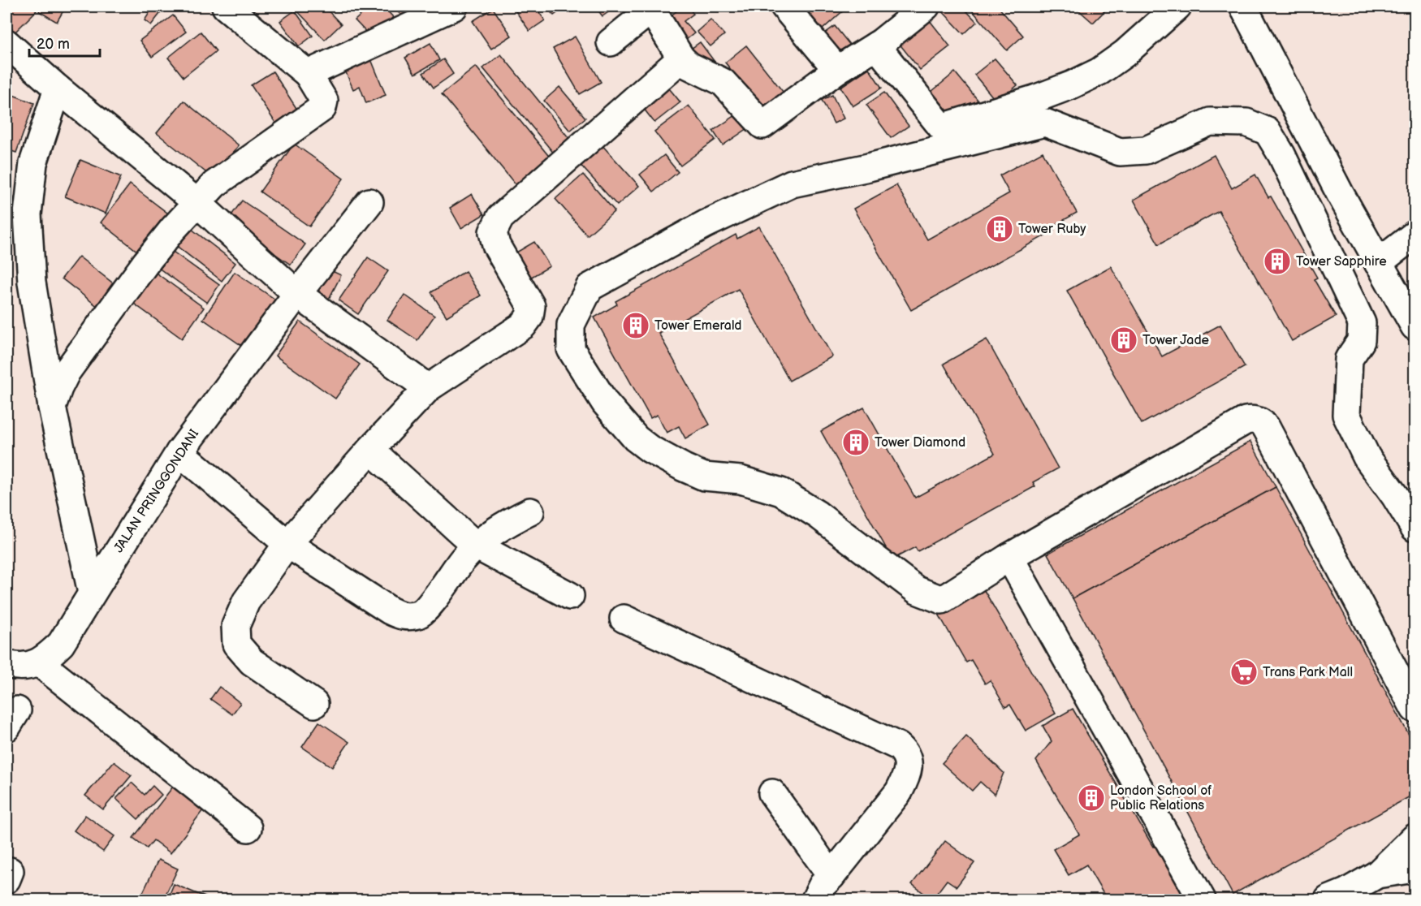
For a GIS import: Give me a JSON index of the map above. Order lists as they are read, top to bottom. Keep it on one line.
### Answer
{"streets":{"street":["JALAN PRINGGONDANI"]},"places":{"building":["Tower Ruby","Tower Sapphire","Tower Emerald","Tower Jade","Tower Diamond","London School of Public Relations"],"supermarket":["Trans Park Mall"]},"scale_bar":"20 m"}
